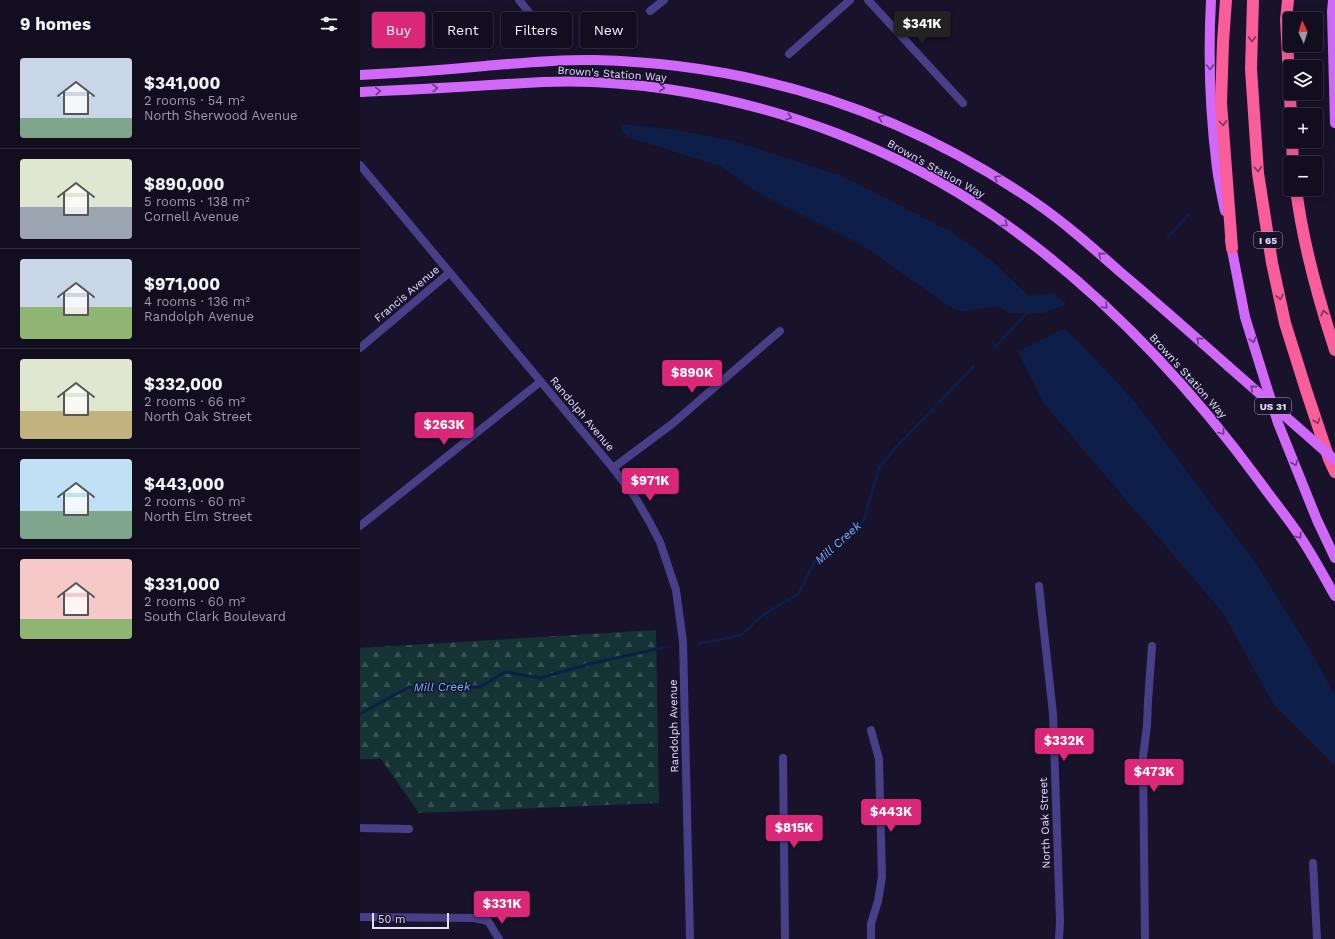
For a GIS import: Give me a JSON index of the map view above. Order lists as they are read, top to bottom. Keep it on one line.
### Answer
{"streets":{"highway":["I 65"],"main road":["Brown's Station Way","US 31"],"street":["Francis Avenue","Randolph Avenue","North Oak Street"]},"crossings":[["Francis Avenue","Randolph Avenue"]],"water":["Mill Creek"],"scale_bar":"50 m","north":"top","page":{"heading":"9 homes","price":["$341K","$890K","$263K","$971K","$332K","$473K","$443K","$815K","$331K"],"map_buttons":["+","−"],"chip":["Buy","Rent","Filters","New"],"list":[{"name":"$341,000","note":"2 rooms · 54 m² · North Sherwood Avenue"},{"name":"$890,000","note":"5 rooms · 138 m² · Cornell Avenue"},{"name":"$971,000","note":"4 rooms · 136 m² · Randolph Avenue"},{"name":"$332,000","note":"2 rooms · 66 m² · North Oak Street"},{"name":"$443,000","note":"2 rooms · 60 m² · North Elm Street"},{"name":"$331,000","note":"2 rooms · 60 m² · South Clark Boulevard"}],"scale":"50 m"}}
